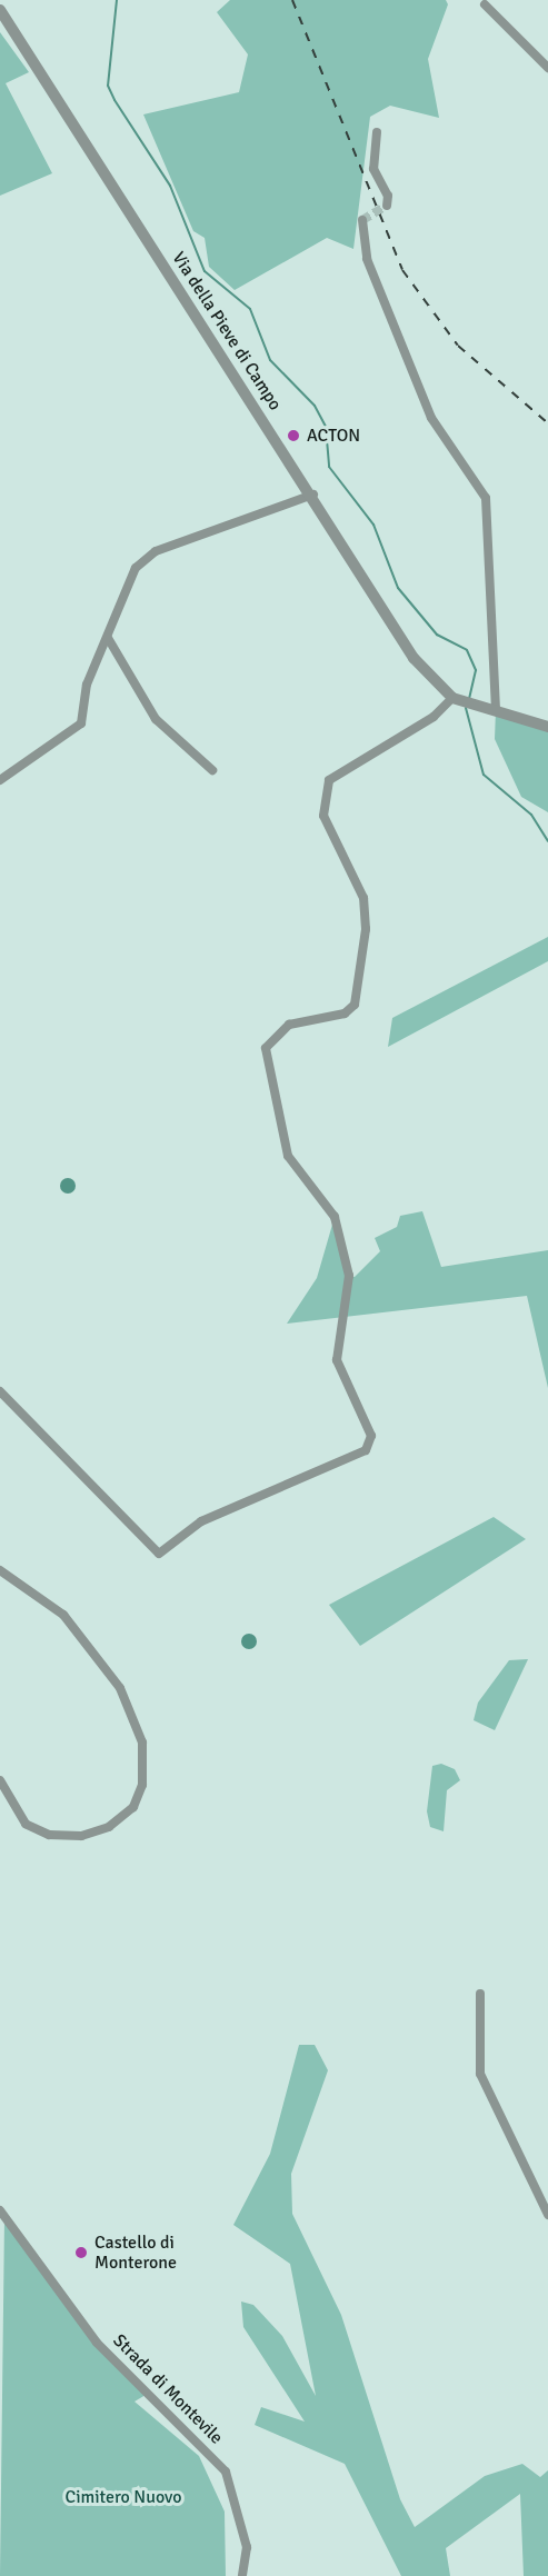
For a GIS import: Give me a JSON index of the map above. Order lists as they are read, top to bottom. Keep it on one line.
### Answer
{"streets":{"street":["Via della Pieve di Campo","Strada di Montevile"]},"parks":["Cimitero Nuovo"],"places":["ACTON","Castello di Monterone"]}
